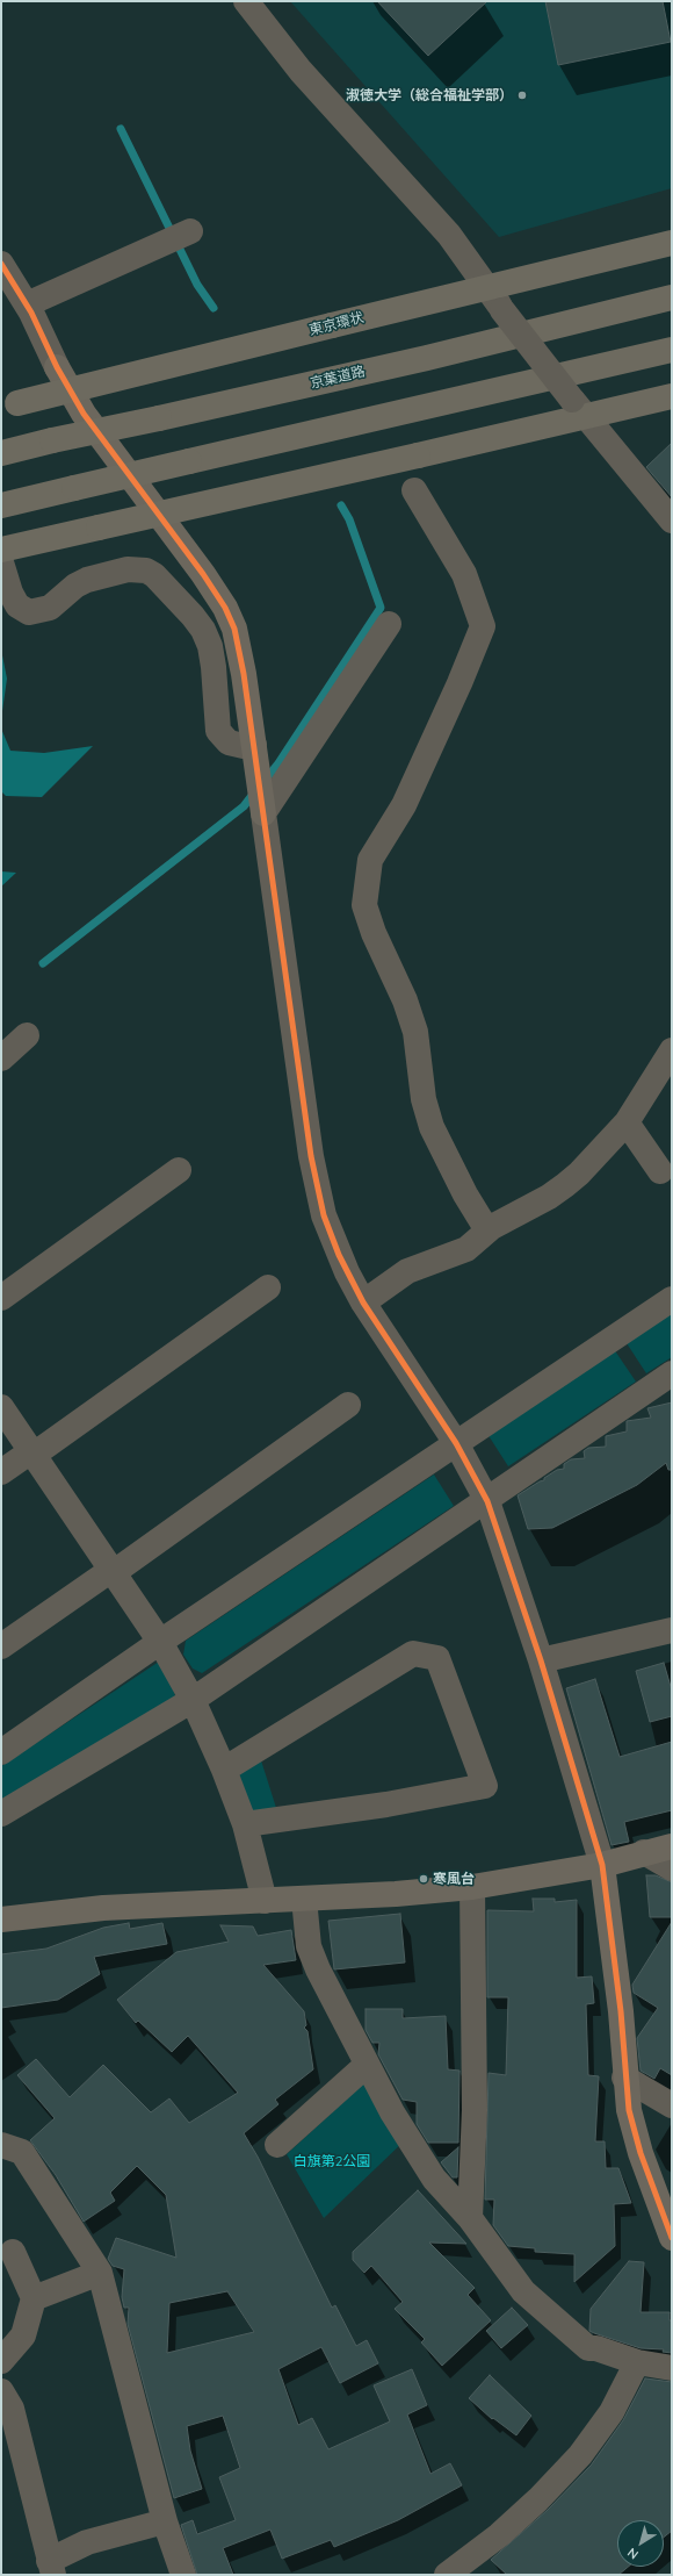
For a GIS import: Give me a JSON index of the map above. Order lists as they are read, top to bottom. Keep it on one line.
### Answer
{"streets":{"highway":["東京環状","京葉道路"]},"parks":["白旗第2公園"],"places":["淑徳大学（総合福祉学部）","寒風台"],"north":"bottom left"}
